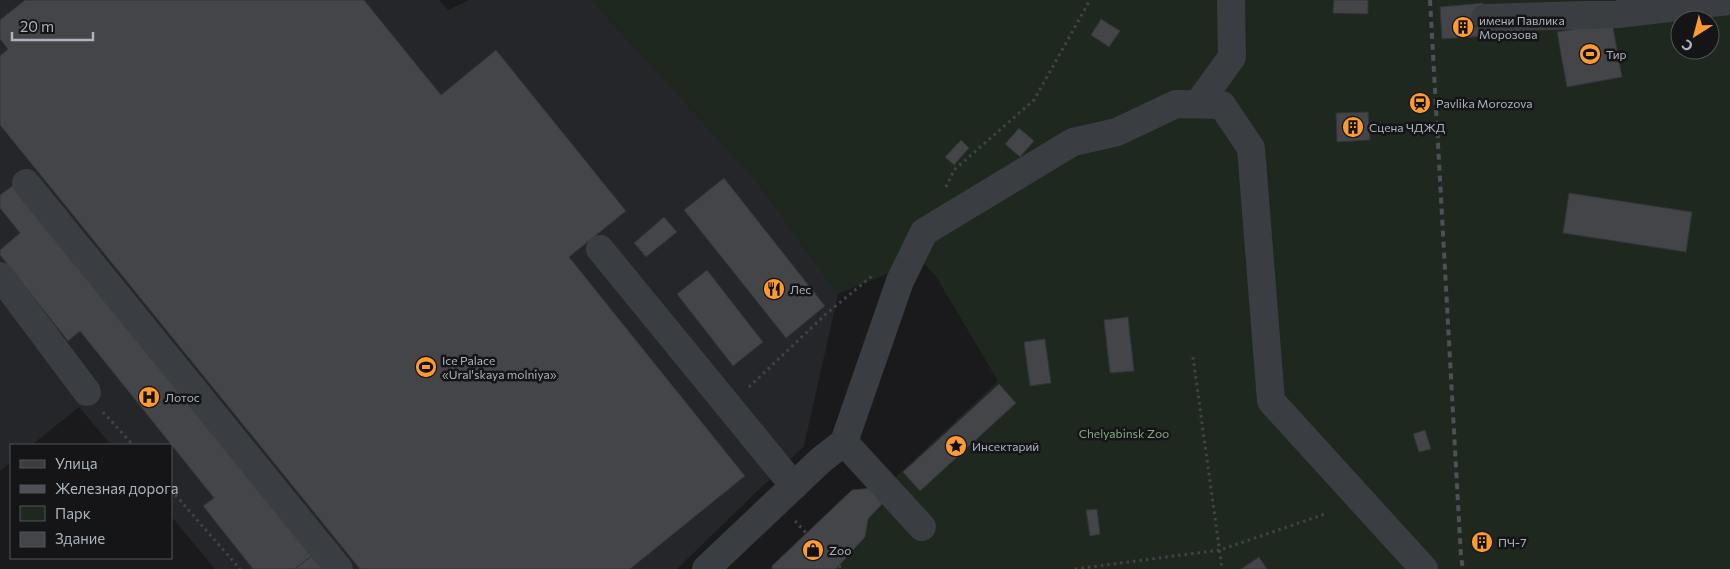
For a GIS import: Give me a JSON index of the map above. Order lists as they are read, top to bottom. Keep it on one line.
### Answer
{"parks":["Chelyabinsk Zoo"],"places":{"building":["имени Павлика Морозова","Сцена ЧДЖД","ПЧ-7"],"sports":["Тир","Ice Palace «Ural'skaya molniya»"],"station":["Pavlika Morozova"],"restaurant":["Лес"],"hospital":["Лотос"],"place":["Инсектарий"],"shop":["Zoo"]},"legend":["Улица","Железная дорога","Парк","Здание"],"scale_bar":"20 m","north":"bottom left"}
